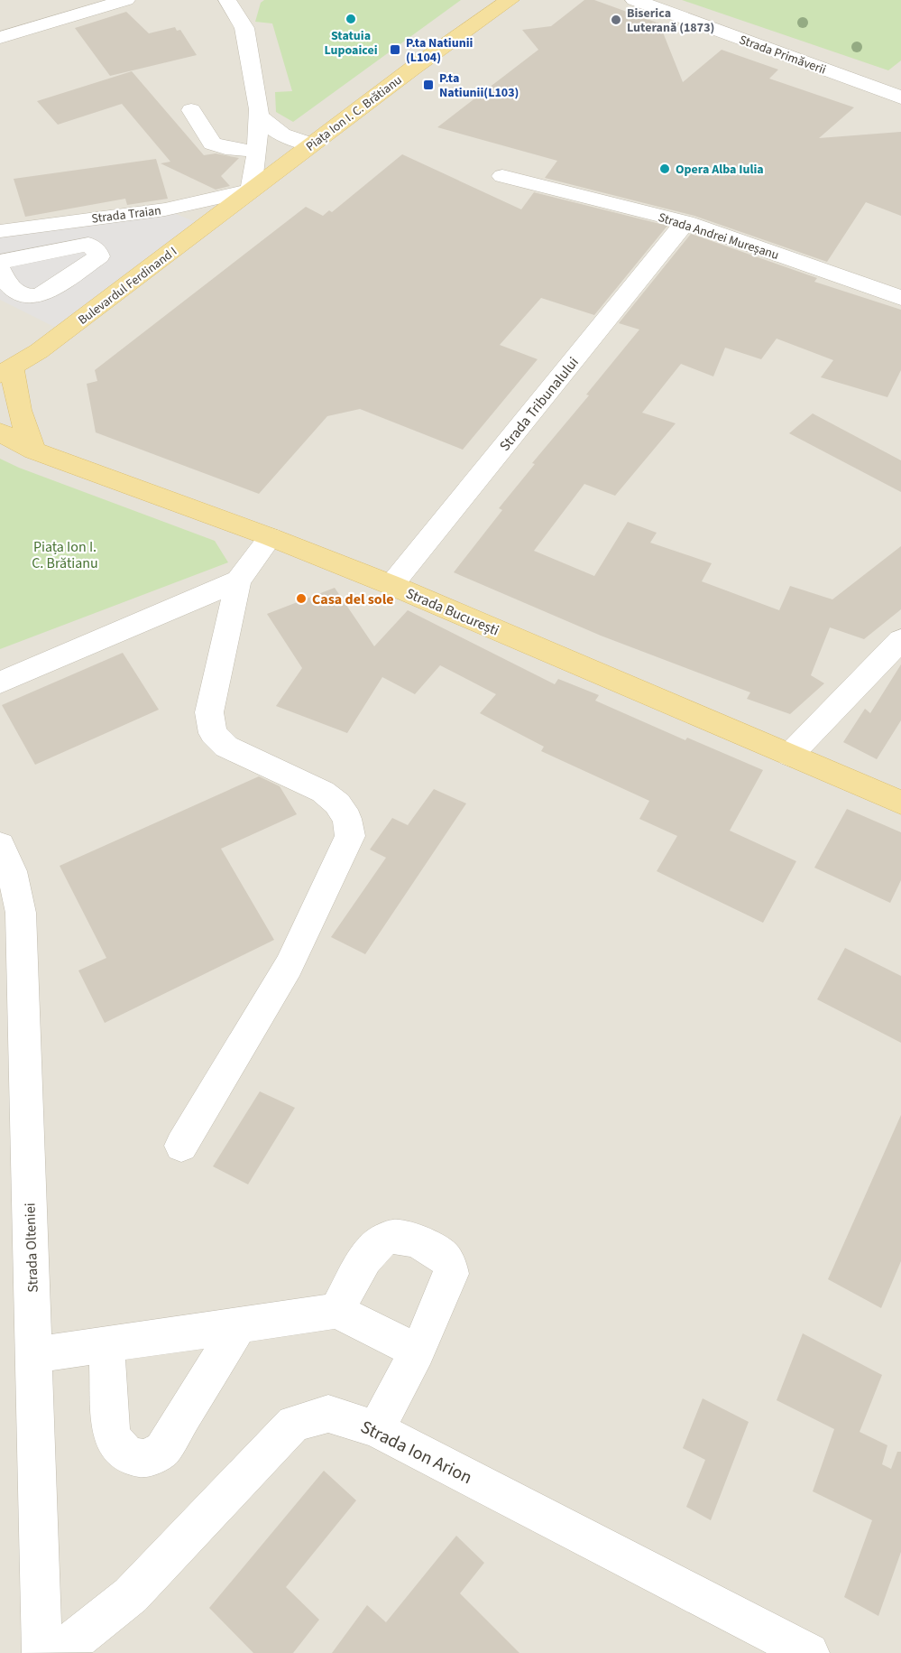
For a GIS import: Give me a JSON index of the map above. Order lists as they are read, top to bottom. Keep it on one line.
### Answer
{"streets":{"main road":["Piața Ion I. C. Brătianu","Bulevardul Ferdinand I","Strada București"],"street":["Strada Primăverii","Strada Traian","Strada Andrei Mureșanu","Strada Tribunalului","Strada Olteniei","Strada Ion Arion"]},"crossings":[["Piața Ion I. C. Brătianu","Strada Traian"],["Piața Ion I. C. Brătianu","Bulevardul Ferdinand I"],["Strada Traian","Bulevardul Ferdinand I"],["Strada Andrei Mureșanu","Strada Tribunalului"],["Strada Tribunalului","Strada București"],["Strada Olteniei","Strada Ion Arion"]],"parks":["Piața Ion I. C. Brătianu"],"places":{"other":["Statuia Lupoaicei","Biserica Luterană (1873)","Opera Alba Iulia","Casa del sole"],"transit":["P.ta Natiunii (L104)","P.ta Natiunii(L103)"]}}
